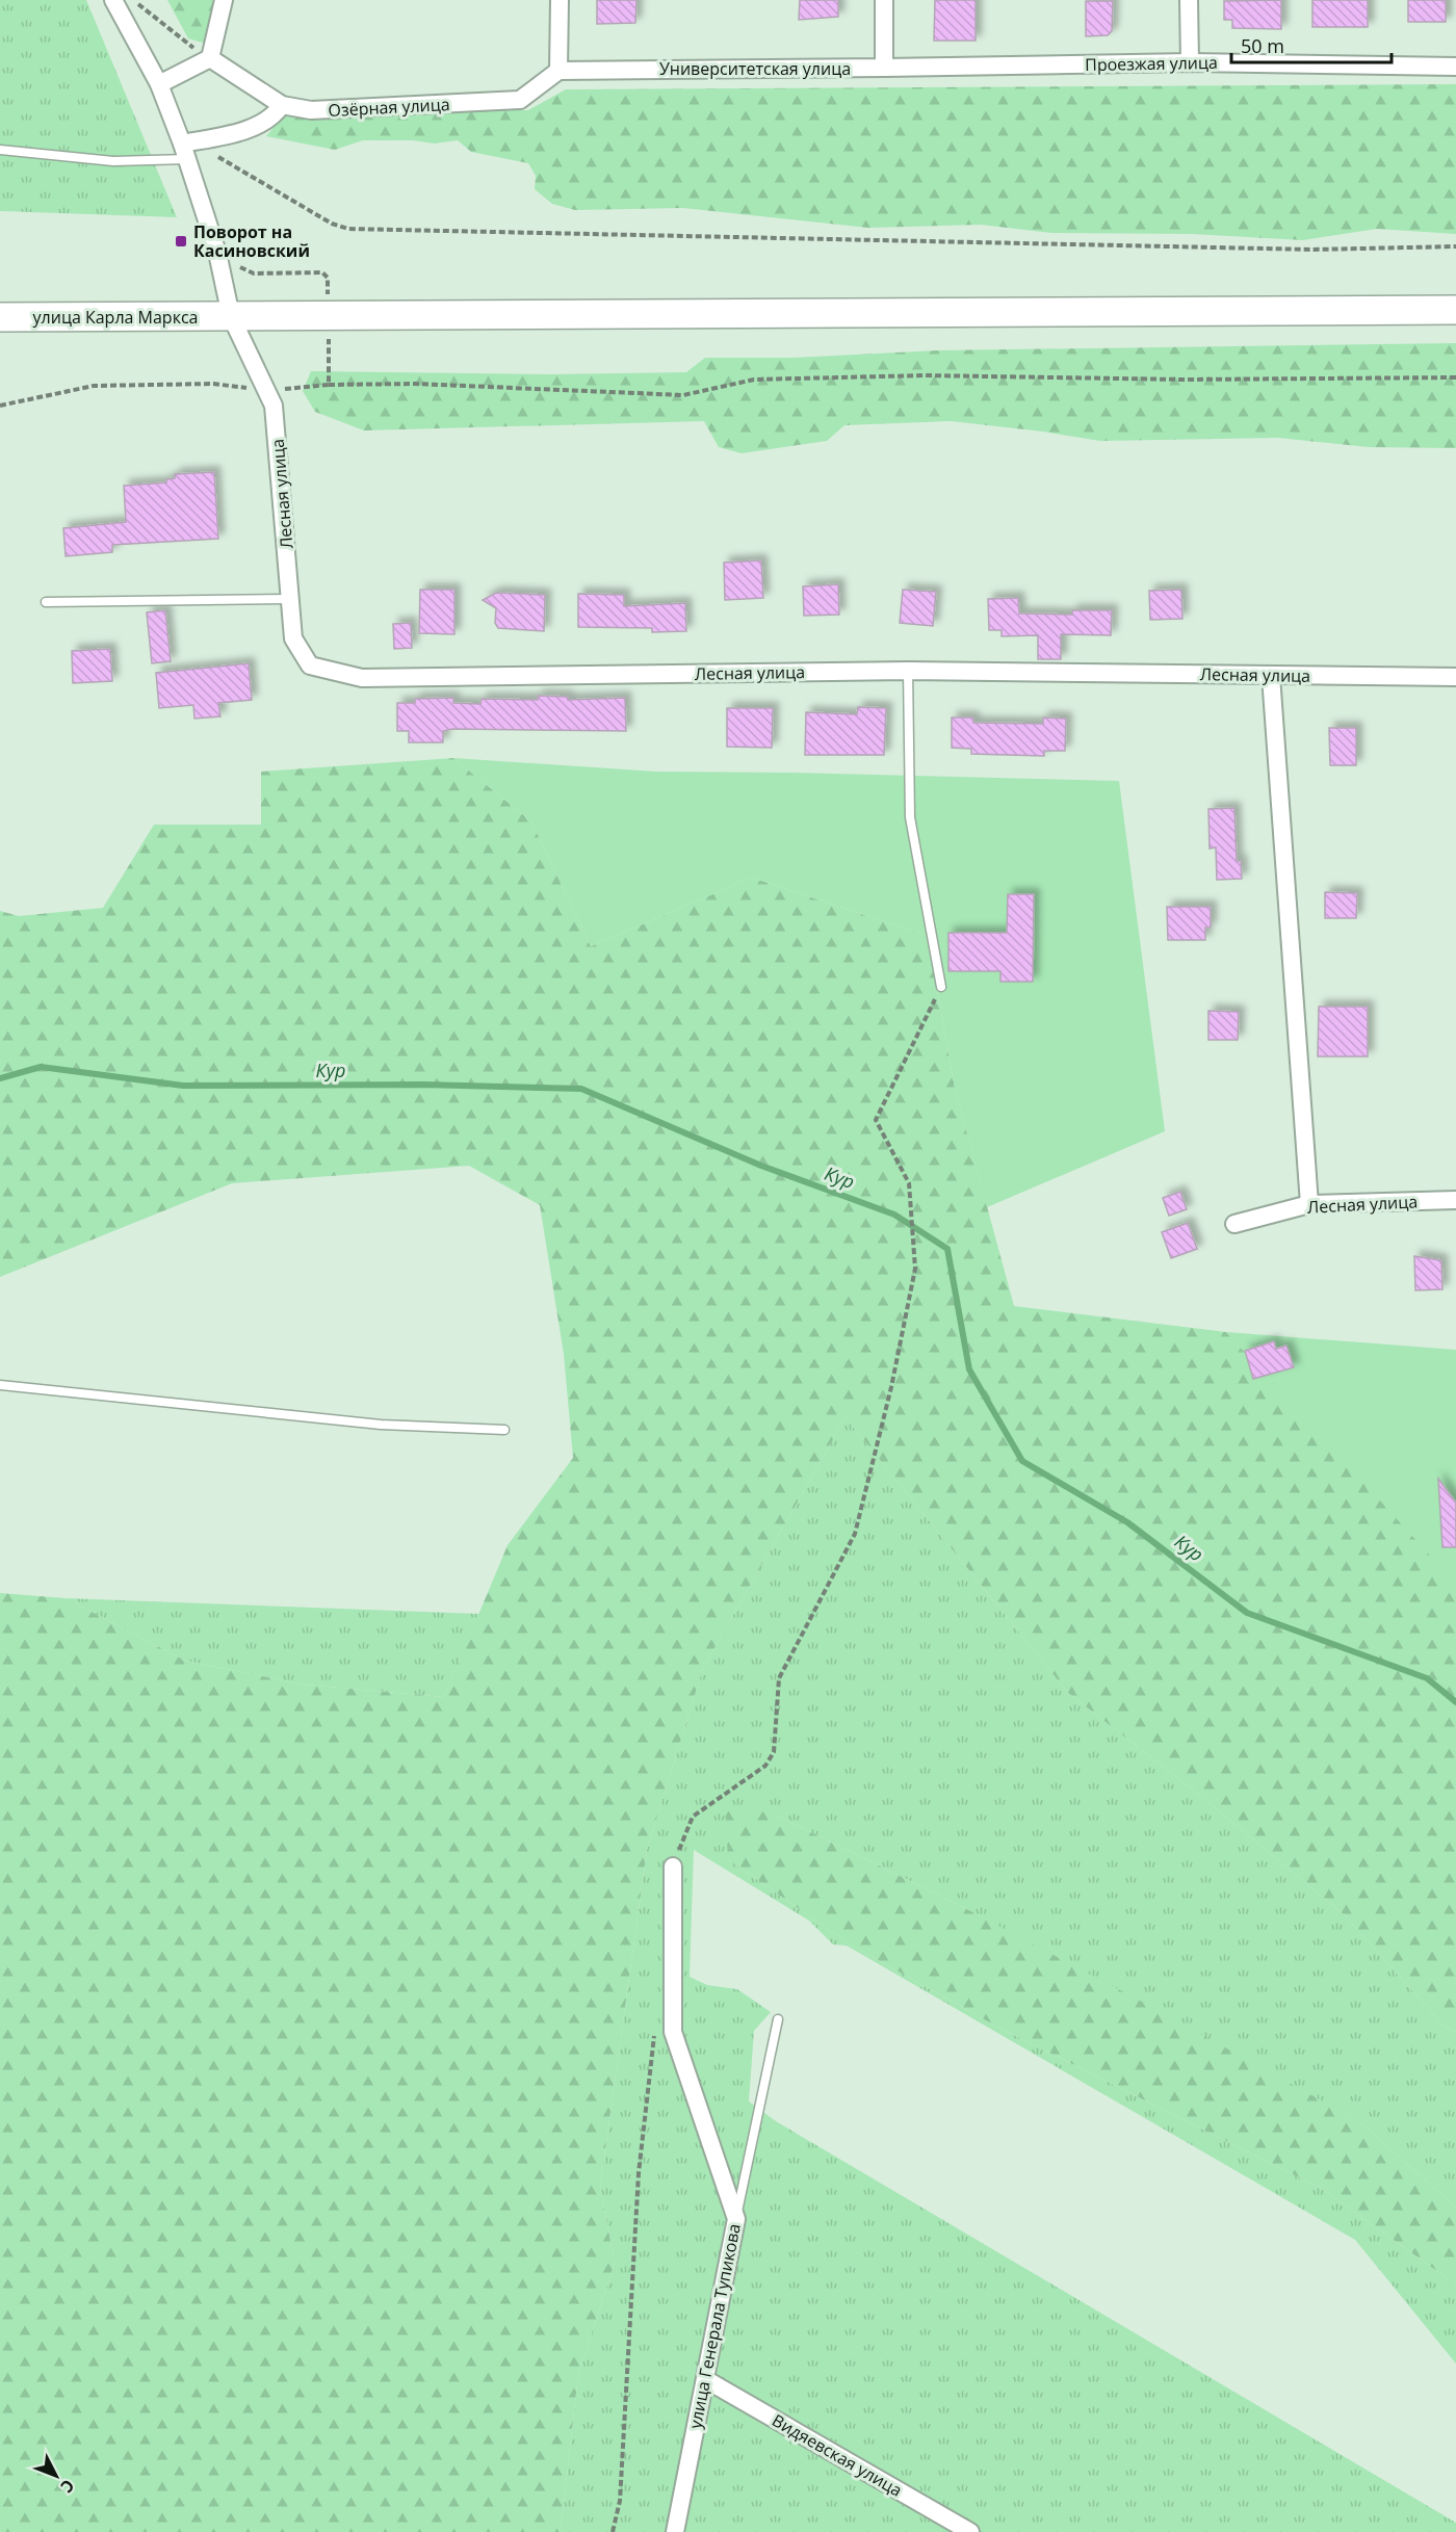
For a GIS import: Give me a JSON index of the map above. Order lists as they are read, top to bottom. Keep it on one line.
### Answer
{"streets":{"main road":["улица Карла Маркса"],"street":["Проезжая улица","Университетская улица","Озёрная улица","Лесная улица","улица Генерала Тупикова","Видяевская улица"]},"crossings":[["Проезжая улица","Университетская улица"],["Университетская улица","Озёрная улица"],["улица Генерала Тупикова","Видяевская улица"]],"water":["Кур"],"places":{"transit":["Поворот на Касиновский"]},"scale_bar":"50 m","north":"bottom right"}
